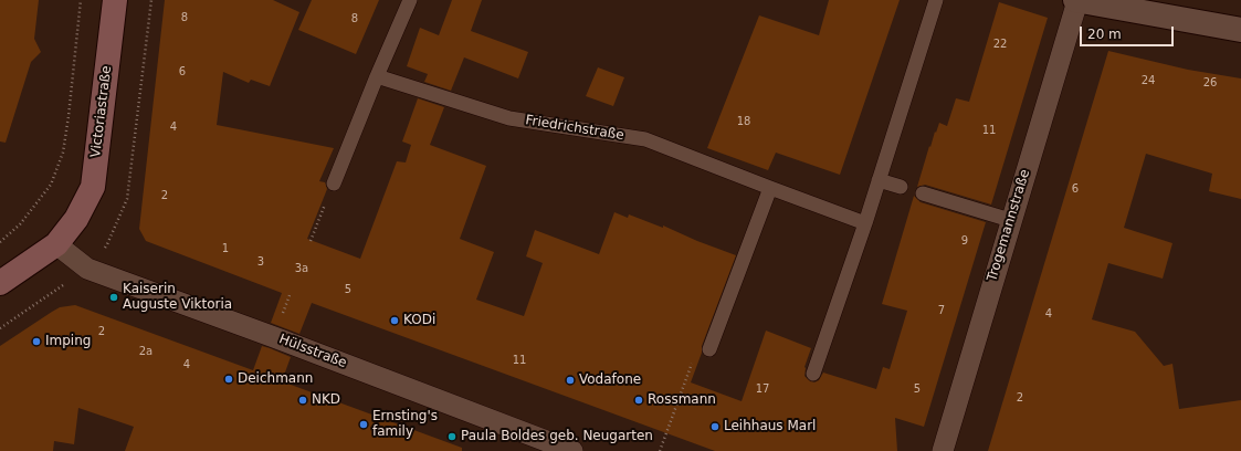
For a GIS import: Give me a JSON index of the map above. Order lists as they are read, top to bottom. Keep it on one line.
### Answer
{"streets":{"main road":["Victoriastraße"],"street":["Trogemannstraße","Hülsstraße"],"lane":["Friedrichstraße"]},"crossings":[["Victoriastraße","Hülsstraße"]],"places":["Kaiserin Auguste Viktoria","KODi","Imping","Deichmann","Vodafone","NKD","Rossmann","Ernsting's family","Leihhaus Marl","Paula Boldes geb. Neugarten"],"house_numbers":["8","8","22","6","24","26","18","4","11","6","2","9","1","3","3a","5","7","4","2","2a","11","4","17","5","2"],"scale_bar":"20 m"}
